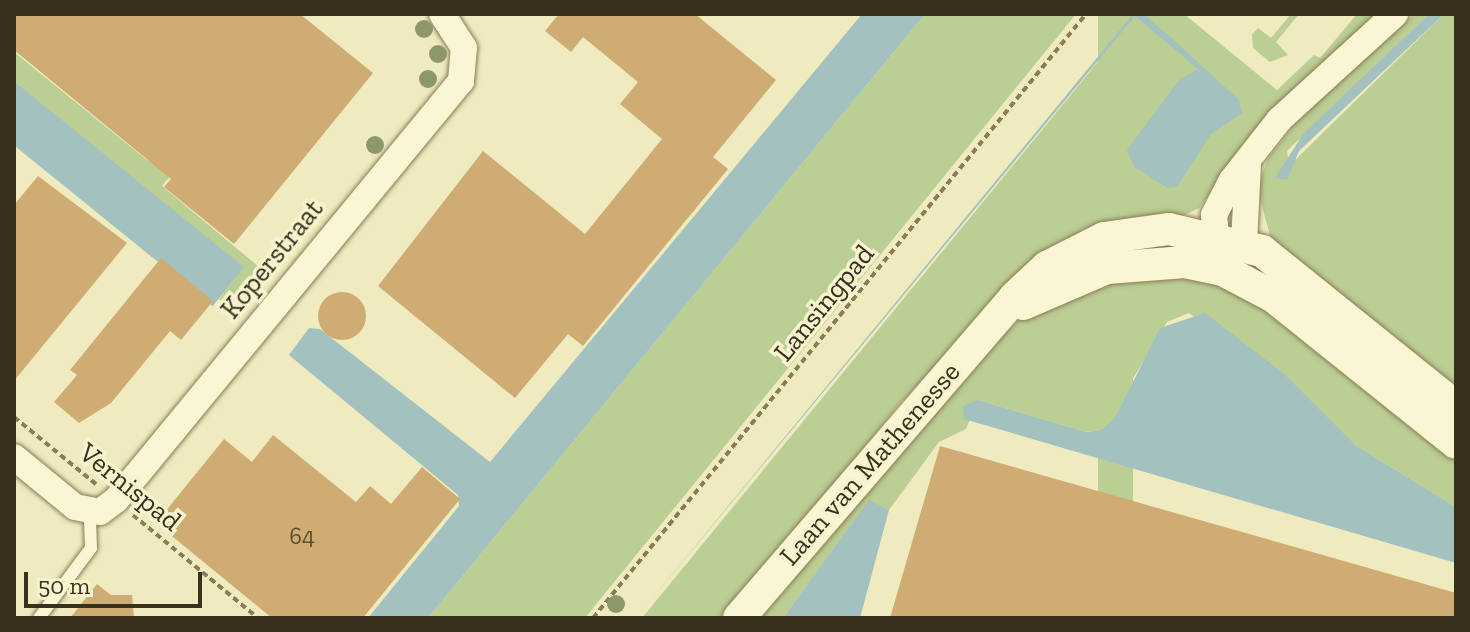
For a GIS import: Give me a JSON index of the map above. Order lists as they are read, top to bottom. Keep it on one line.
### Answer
{"streets":{"street":["Koperstraat","Laan van Mathenesse"],"path":["Lansingpad","Vernispad"]},"crossings":[["Koperstraat","Vernispad"]],"house_numbers":["64"],"scale_bar":"50 m"}
